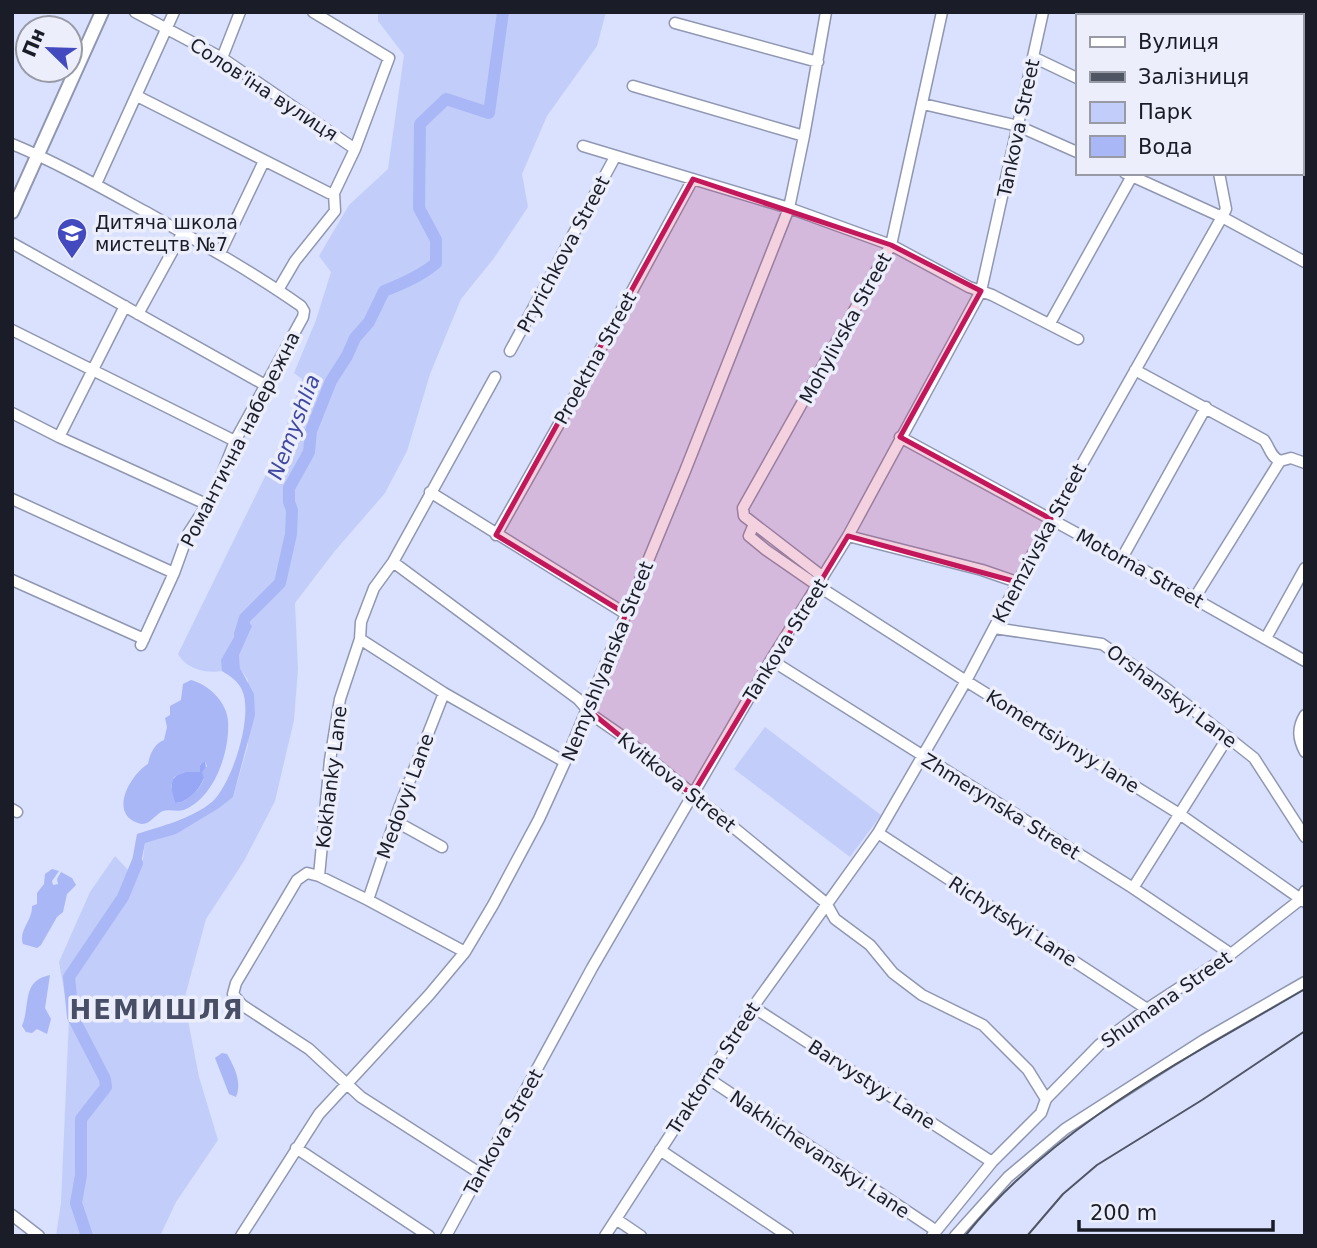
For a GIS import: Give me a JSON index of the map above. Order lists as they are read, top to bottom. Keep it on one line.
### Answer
{"streets":{"street":["Солов'їна вулиця","Tankova Street","Pryrichkova Street","Mohylivska Street","Proektna Street","Романтична набережна","Khemzivska Street","Motorna Street","Nemyshlyanska Street","Orshanskyi Lane","Komertsiynyy lane","Kokhanky Lane","Kvitkova Street","Medovyi Lane","Zhmerynska Street","Richytskyi Lane","Shumana Street","Traktorna Street","Barvystyy Lane","Nakhichevanskyi Lane"]},"crossings":[["Tankova Street","Motorna Street"],["Tankova Street","Komertsiynyy lane"],["Tankova Street","Kvitkova Street"],["Tankova Street","Zhmerynska Street"],["Mohylivska Street","Komertsiynyy lane"],["Khemzivska Street","Motorna Street"],["Khemzivska Street","Orshanskyi Lane"],["Khemzivska Street","Komertsiynyy lane"],["Khemzivska Street","Kvitkova Street"],["Khemzivska Street","Zhmerynska Street"],["Khemzivska Street","Richytskyi Lane"],["Khemzivska Street","Traktorna Street"],["Nemyshlyanska Street","Kvitkova Street"],["Komertsiynyy lane","Shumana Street"],["Kokhanky Lane","Kvitkova Street"],["Kvitkova Street","Shumana Street"],["Kvitkova Street","Traktorna Street"],["Zhmerynska Street","Shumana Street"],["Richytskyi Lane","Shumana Street"],["Shumana Street","Barvystyy Lane"],["Shumana Street","Nakhichevanskyi Lane"],["Traktorna Street","Barvystyy Lane"],["Traktorna Street","Nakhichevanskyi Lane"]],"districts":["НЕМИШЛЯ"],"water":["Nemyshlia"],"places":{"school or university":["Дитяча школа мистецтв №7"]},"legend":["Вулиця","Залізниця","Парк","Вода"],"scale_bar":"200 m","north":"top left"}
